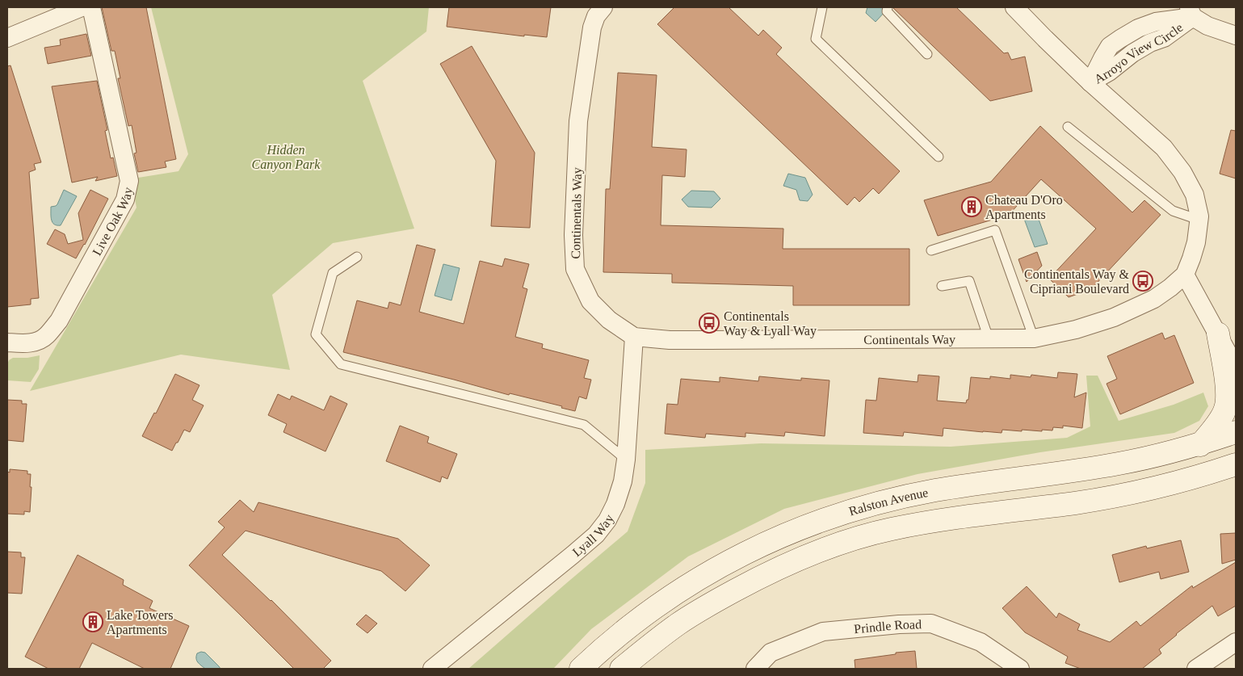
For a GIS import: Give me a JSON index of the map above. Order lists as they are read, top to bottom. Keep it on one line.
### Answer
{"streets":{"main road":["Ralston Avenue"],"street":["Arroyo View Circle","Continentals Way","Live Oak Way","Lyall Way","Prindle Road"]},"crossings":[["Arroyo View Circle","Continentals Way"],["Continentals Way","Lyall Way"]],"parks":["Hidden Canyon Park"],"places":{"building":["Chateau D'Oro Apartments","Lake Towers Apartments"],"bus stop":["Continentals Way & Cipriani Boulevard","Continentals Way & Lyall Way"]}}
